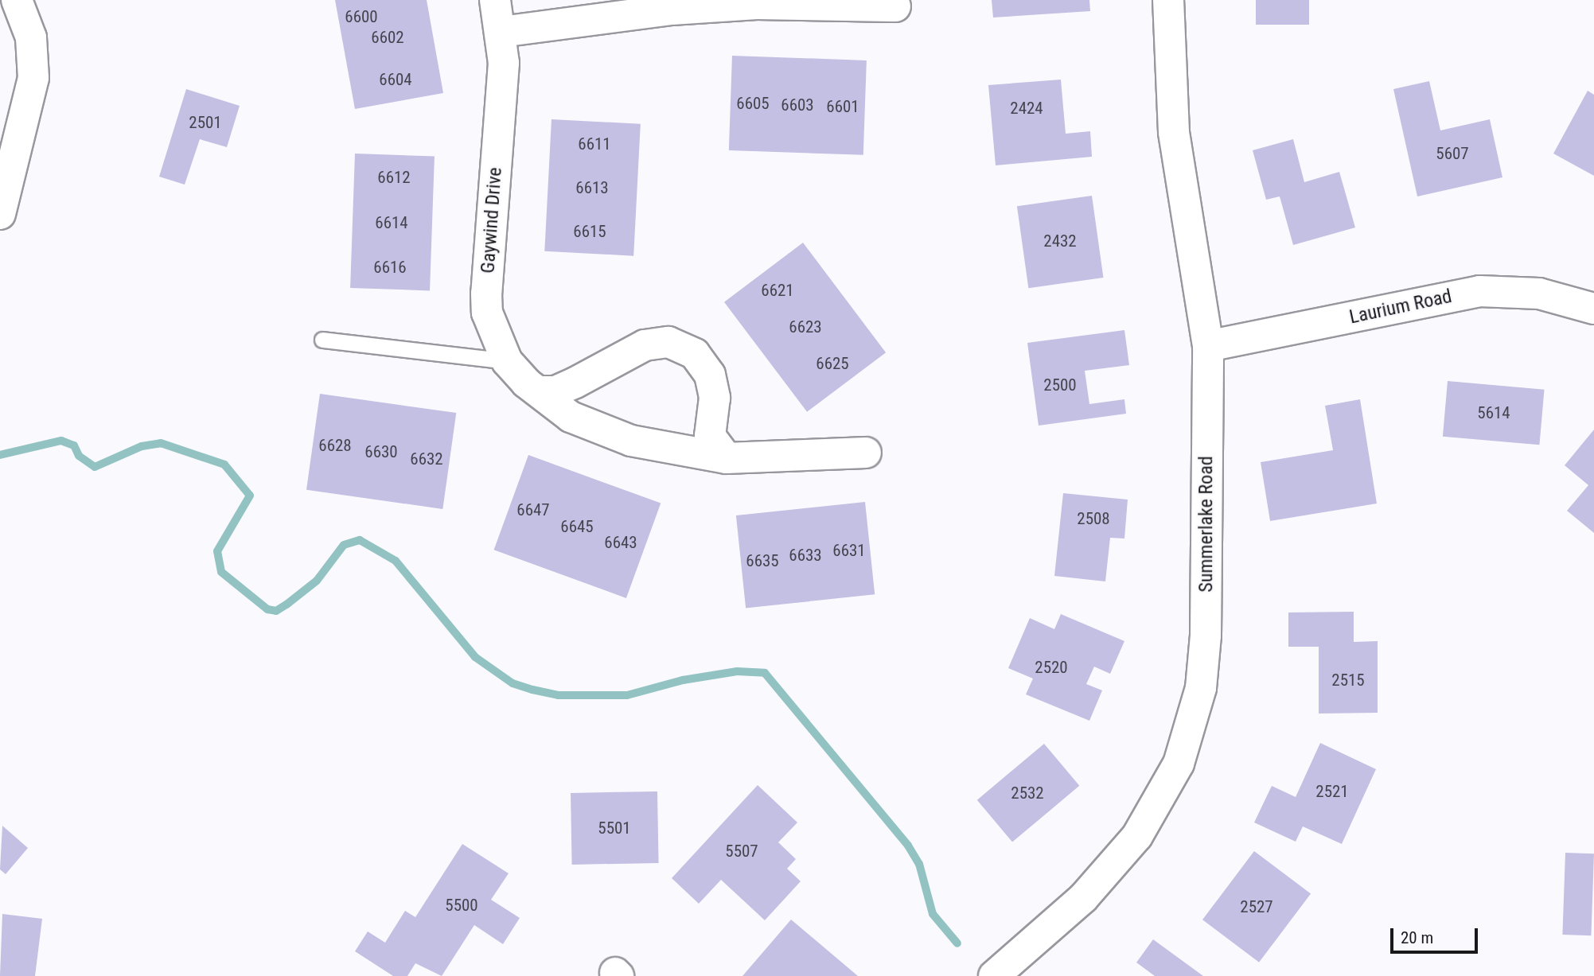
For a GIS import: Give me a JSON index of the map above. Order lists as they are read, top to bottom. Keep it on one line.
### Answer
{"streets":{"street":["Gaywind Drive","Laurium Road","Summerlake Road"]},"crossings":[["Laurium Road","Summerlake Road"]],"house_numbers":["6600","6602","6604","6605","6603","6601","2424","2501","6611","5607","6612","6613","6614","6615","2432","6616","6621","6623","6625","2500","5614","6628","6630","6632","6647","2508","6645","6643","6631","6633","6635","2520","2515","2521","2532","5501","5507","5500","2527"],"scale_bar":"20 m"}
